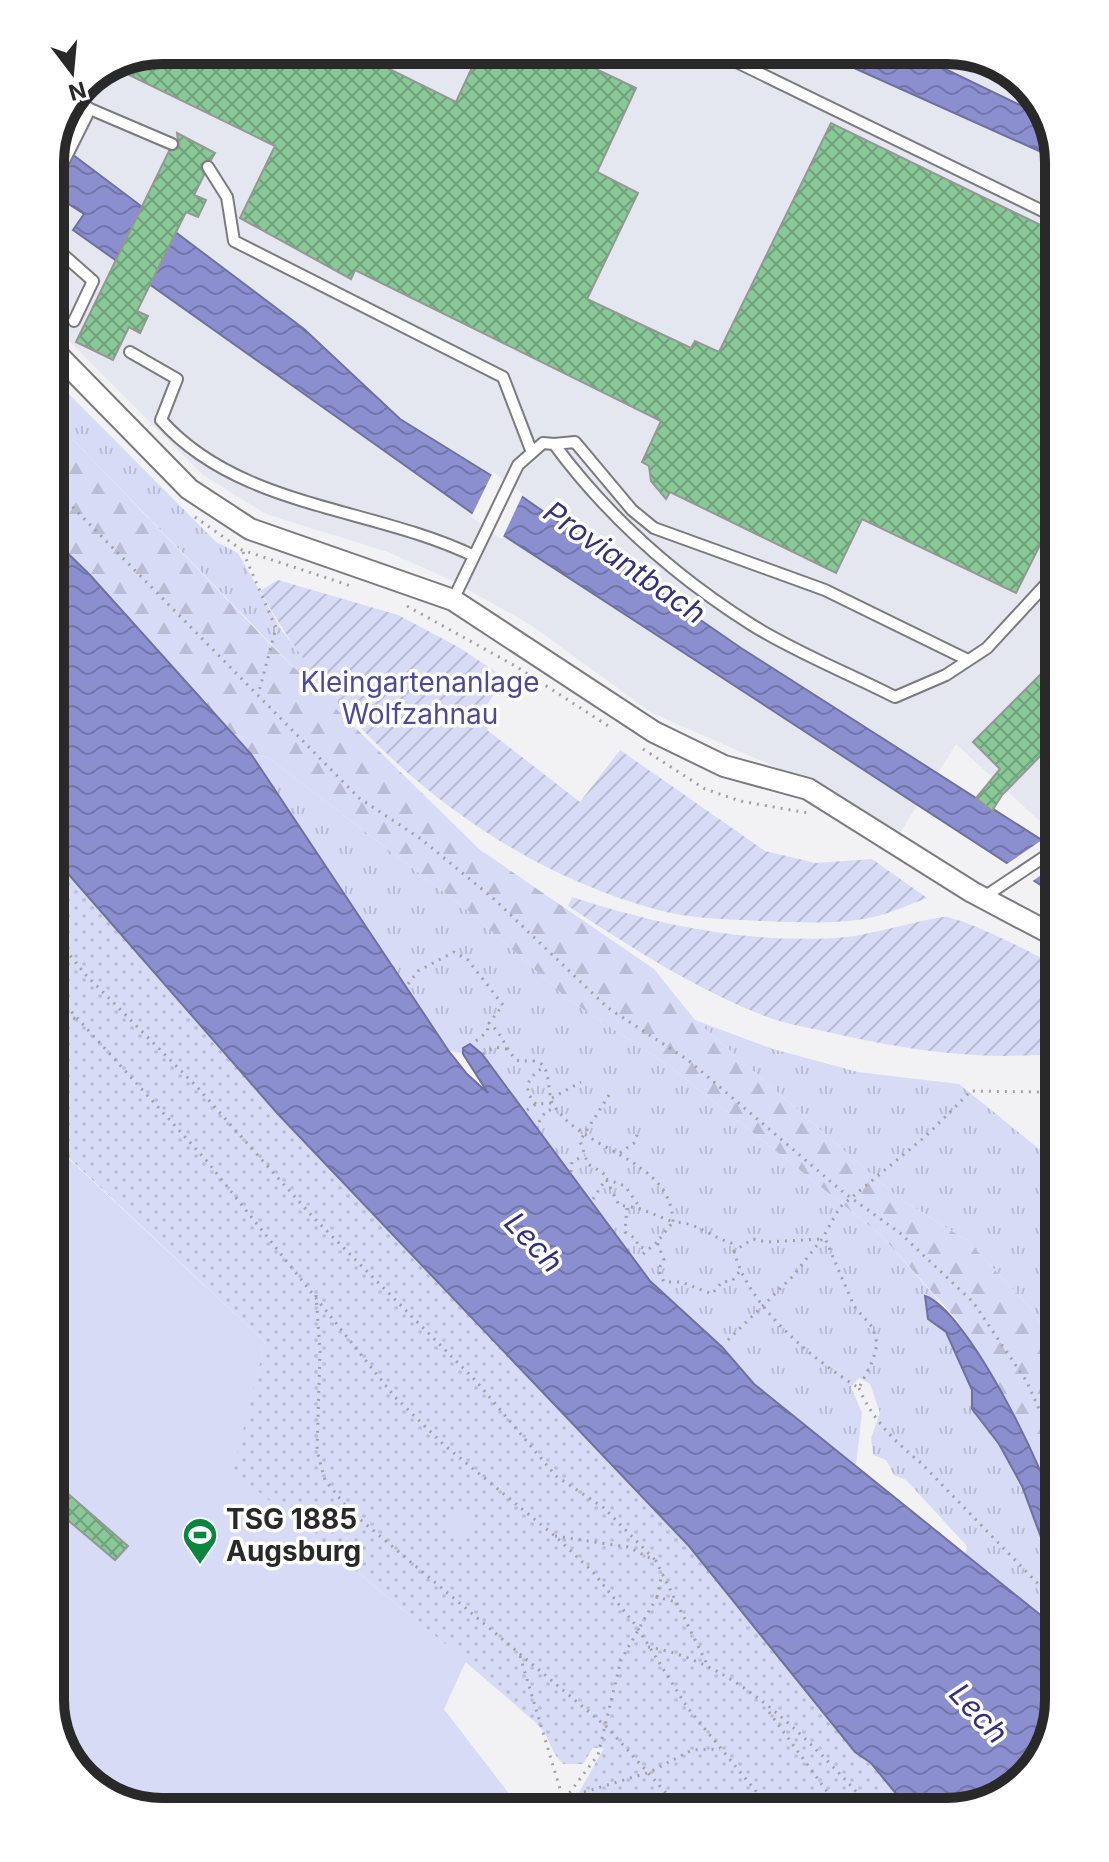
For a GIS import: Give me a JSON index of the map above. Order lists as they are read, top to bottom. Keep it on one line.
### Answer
{"water":["Proviantbach","Lech"],"parks":["Kleingartenanlage Wolfzahnau"],"places":{"sports":["TSG 1885 Augsburg"]},"north":"bottom"}
